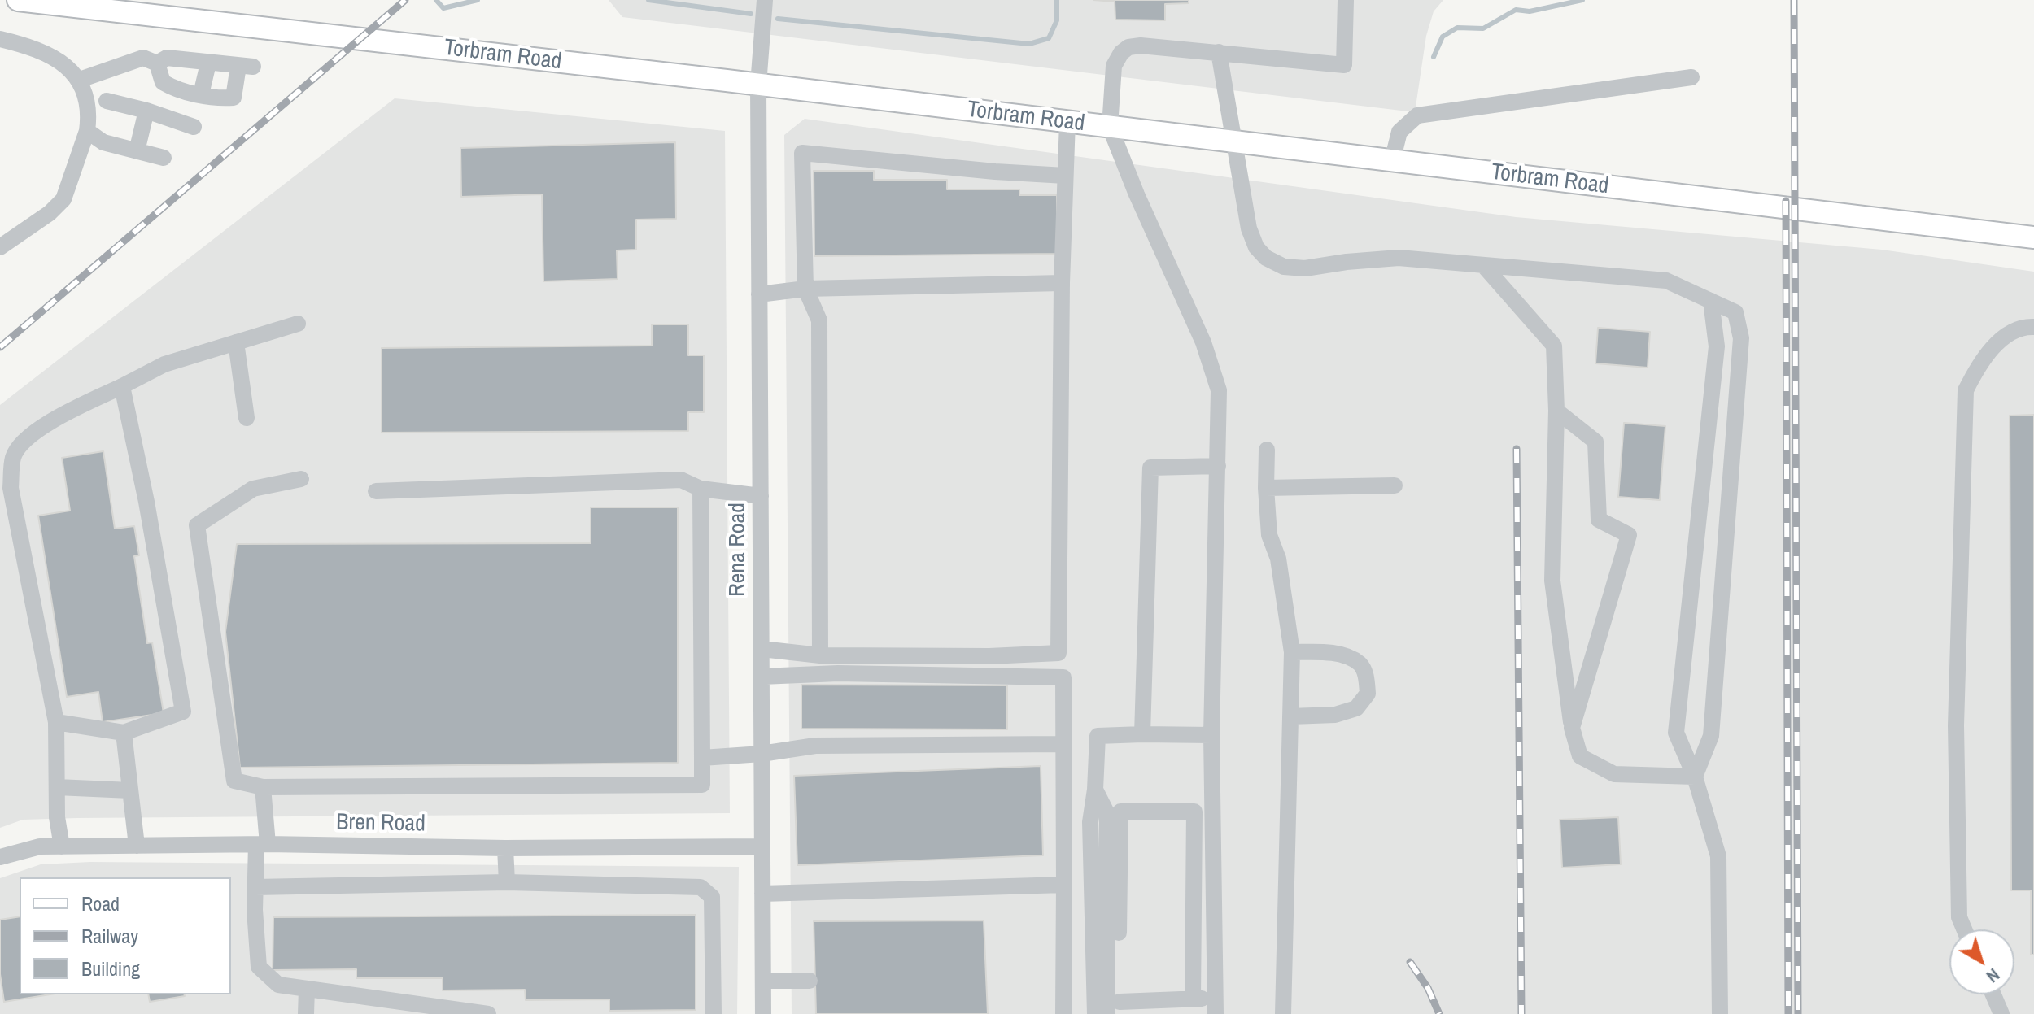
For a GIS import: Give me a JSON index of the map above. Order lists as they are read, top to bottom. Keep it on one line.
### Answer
{"streets":{"main road":["Torbram Road"],"street":["Rena Road","Bren Road"]},"crossings":[["Torbram Road","Rena Road"],["Rena Road","Bren Road"]],"legend":["Road","Railway","Building"],"north":"bottom right"}
